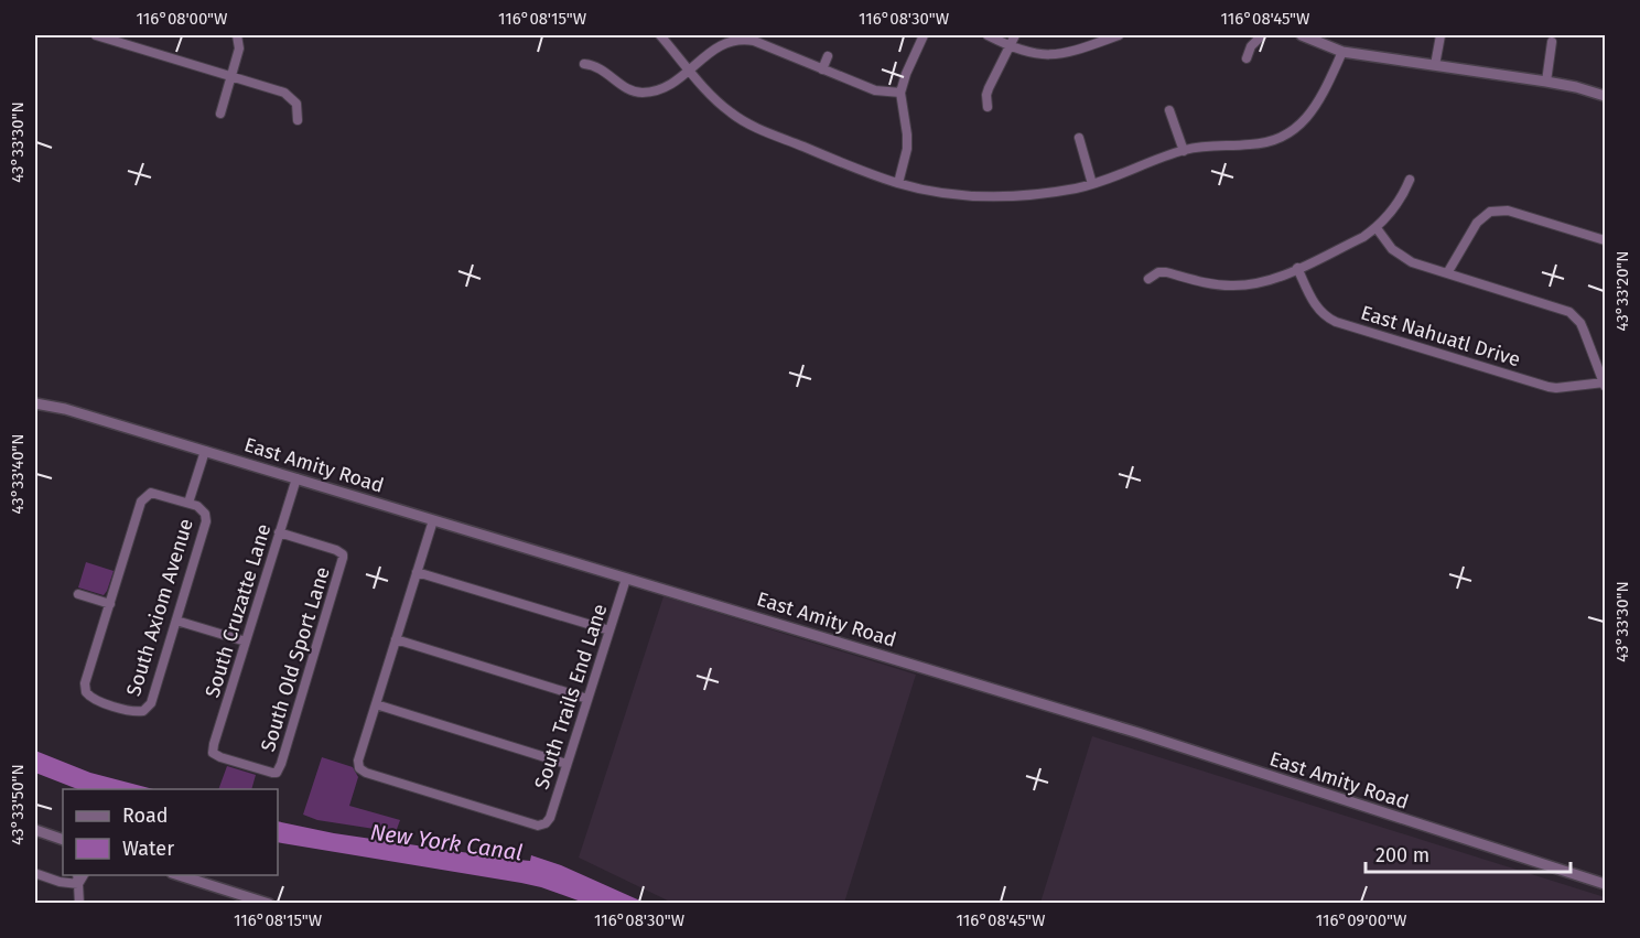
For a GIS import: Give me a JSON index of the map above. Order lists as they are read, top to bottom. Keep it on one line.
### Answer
{"streets":{"street":["East Nahuatl Drive","East Amity Road","South Axiom Avenue","South Cruzatte Lane","South Old Sport Lane","South Trails End Lane"]},"crossings":[["East Amity Road","South Cruzatte Lane"],["East Amity Road","South Trails End Lane"],["South Cruzatte Lane","South Old Sport Lane"]],"water":["New York Canal"],"legend":["Road","Water"],"scale_bar":"200 m","coordinates":["116°08'00\"W","116°08'15\"W","116°08'30\"W","116°08'45\"W","43°33'30\"N","43°33'20\"N","43°33'40\"N","43°33'50\"N","116°09'00\"W"]}
